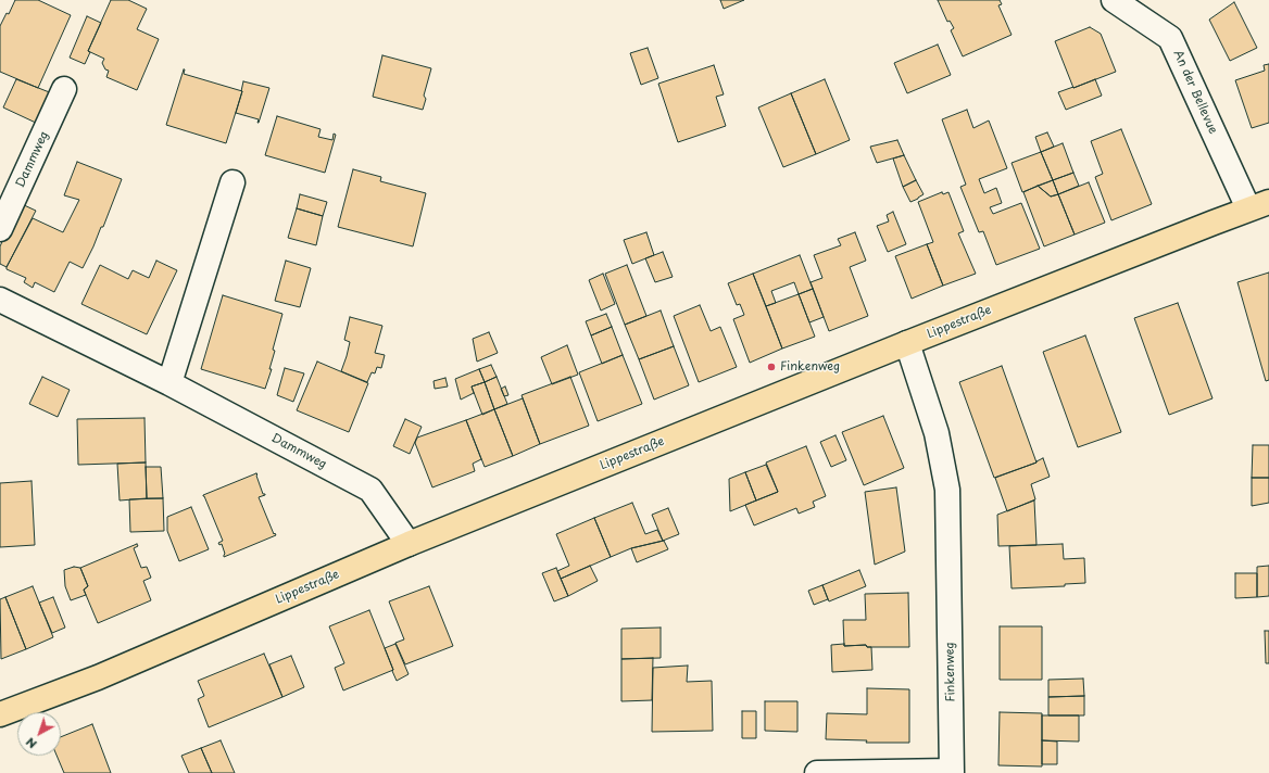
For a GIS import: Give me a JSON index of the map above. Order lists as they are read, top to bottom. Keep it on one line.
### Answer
{"streets":{"main road":["Lippestraße"],"street":["An der Bellevue","Dammweg","Finkenweg"]},"crossings":[["An der Bellevue","Lippestraße"],["Dammweg","Lippestraße"],["Lippestraße","Finkenweg"]],"places":["Finkenweg"],"north":"bottom left"}
